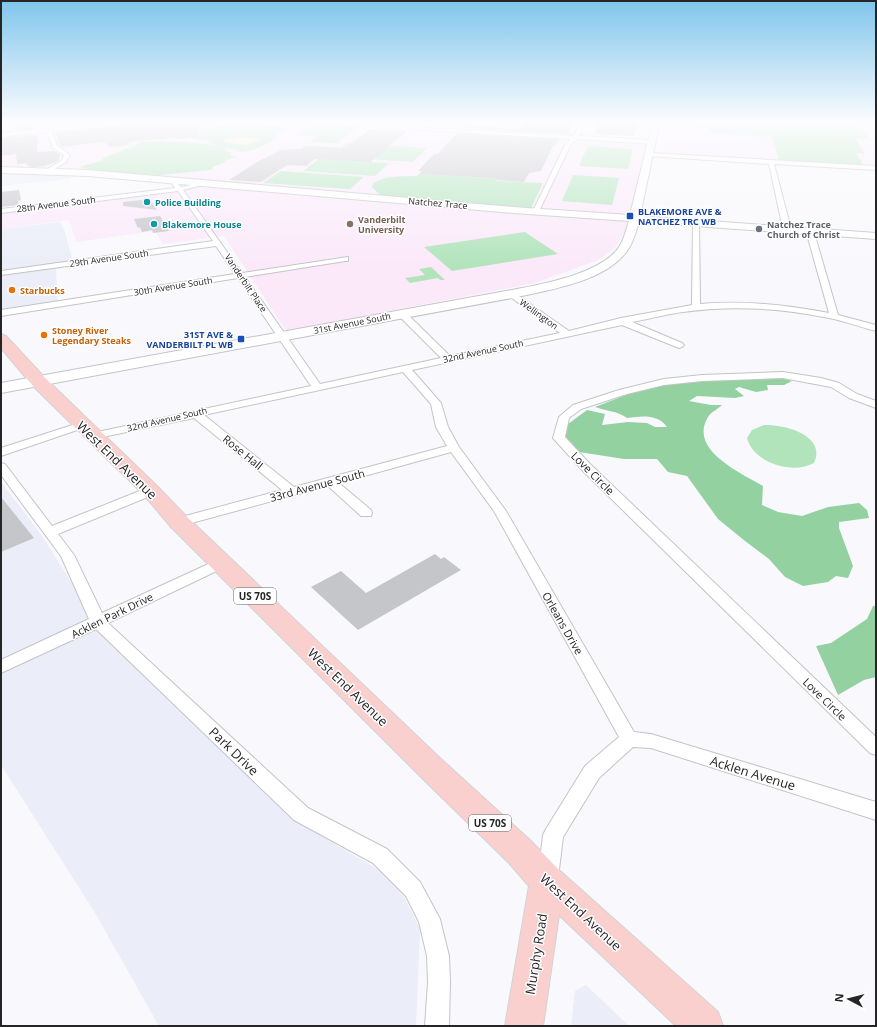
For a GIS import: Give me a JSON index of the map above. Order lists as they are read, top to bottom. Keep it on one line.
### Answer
{"streets":{"main road":["Natchez Trace","31st Avenue South","West End Avenue","US 70S","Murphy Road"],"street":["28th Avenue South","29th Avenue South","Vanderbilt Place","30th Avenue South","Wellington","32nd Avenue South","Rose Hall","Love Circle","33rd Avenue South","Acklen Park Drive","Orleans Drive","Park Drive","Acklen Avenue"]},"crossings":[["Natchez Trace","28th Avenue South"],["Natchez Trace","Vanderbilt Place"],["Natchez Trace","31st Avenue South"],["28th Avenue South","Vanderbilt Place"],["29th Avenue South","Vanderbilt Place"],["Vanderbilt Place","30th Avenue South"],["Vanderbilt Place","31st Avenue South"],["Vanderbilt Place","32nd Avenue South"],["Wellington","31st Avenue South"],["Wellington","32nd Avenue South"],["31st Avenue South","West End Avenue"],["32nd Avenue South","Rose Hall"],["32nd Avenue South","West End Avenue"],["32nd Avenue South","Orleans Drive"],["Rose Hall","33rd Avenue South"],["West End Avenue","33rd Avenue South"],["West End Avenue","Acklen Park Drive"],["West End Avenue","Murphy Road"],["33rd Avenue South","Orleans Drive"],["Acklen Park Drive","Park Drive"],["Orleans Drive","Acklen Avenue"]],"places":{"other":["Police Building","Blakemore House","Vanderbilt University","Natchez Trace Church of Christ","Starbucks","Stoney River Legendary Steaks"],"transit":["BLAKEMORE AVE & NATCHEZ TRC WB","31ST AVE & VANDERBILT PL WB"]},"north":"left"}
